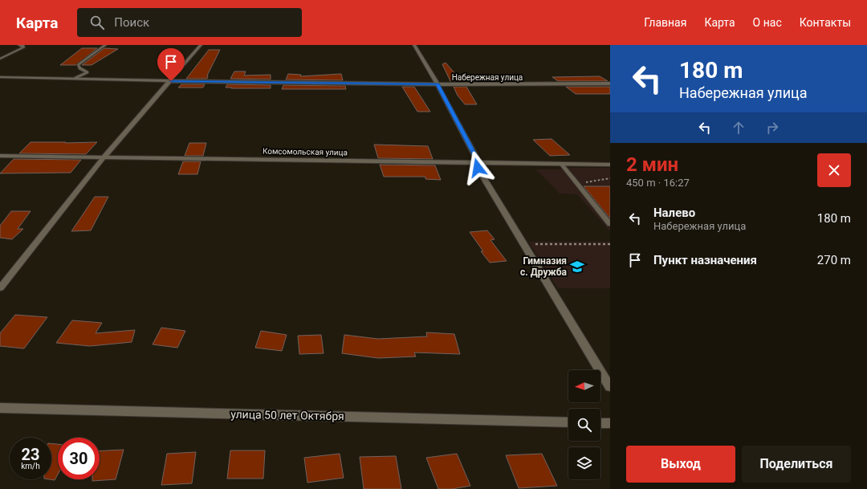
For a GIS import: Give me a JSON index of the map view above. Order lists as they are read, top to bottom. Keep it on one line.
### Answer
{"streets":{"street":["Набережная улица","Комсомольская улица","улица 50 лет Октября"]},"places":{"school or university":["Гимназия с. Дружба"]},"north":"left","page":{"header":"Карта","search":"Поиск","nav":["Главная","Карта","О нас","Контакты"],"turn":["180 m","Набережная улица"],"heading":["2 мин","450 m · 16:27"],"list":[{"name":"Налево","note":"Набережная улица","value":"180 m"},{"name":"Пункт назначения","value":"270 m"}],"speed":"23 km/h","limit":"30","buttons":["Выход","Поделиться"]}}
